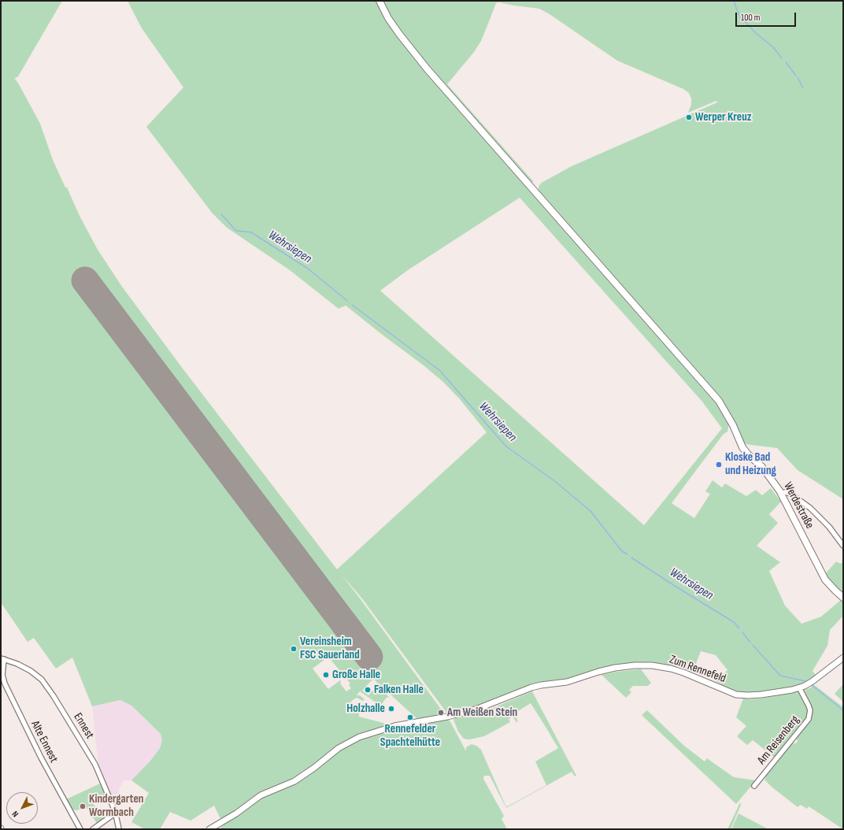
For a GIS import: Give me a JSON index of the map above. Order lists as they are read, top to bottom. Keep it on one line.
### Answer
{"streets":{"main road":["Werdestraße"],"street":["Zum Rennefeld","Ennest","Am Reisenberg","Alte Ennest"]},"crossings":[["Zum Rennefeld","Am Reisenberg"],["Ennest","Alte Ennest"]],"water":["Wehrsiepen"],"places":["Werper Kreuz","Kloske Bad und Heizung","Vereinsheim FSC Sauerland","Große Halle","Falken Halle","Holzhalle","Am Weißen Stein","Rennefelder Spachtelhütte","Kindergarten Wormbach"],"scale_bar":"100 m","north":"bottom left"}
